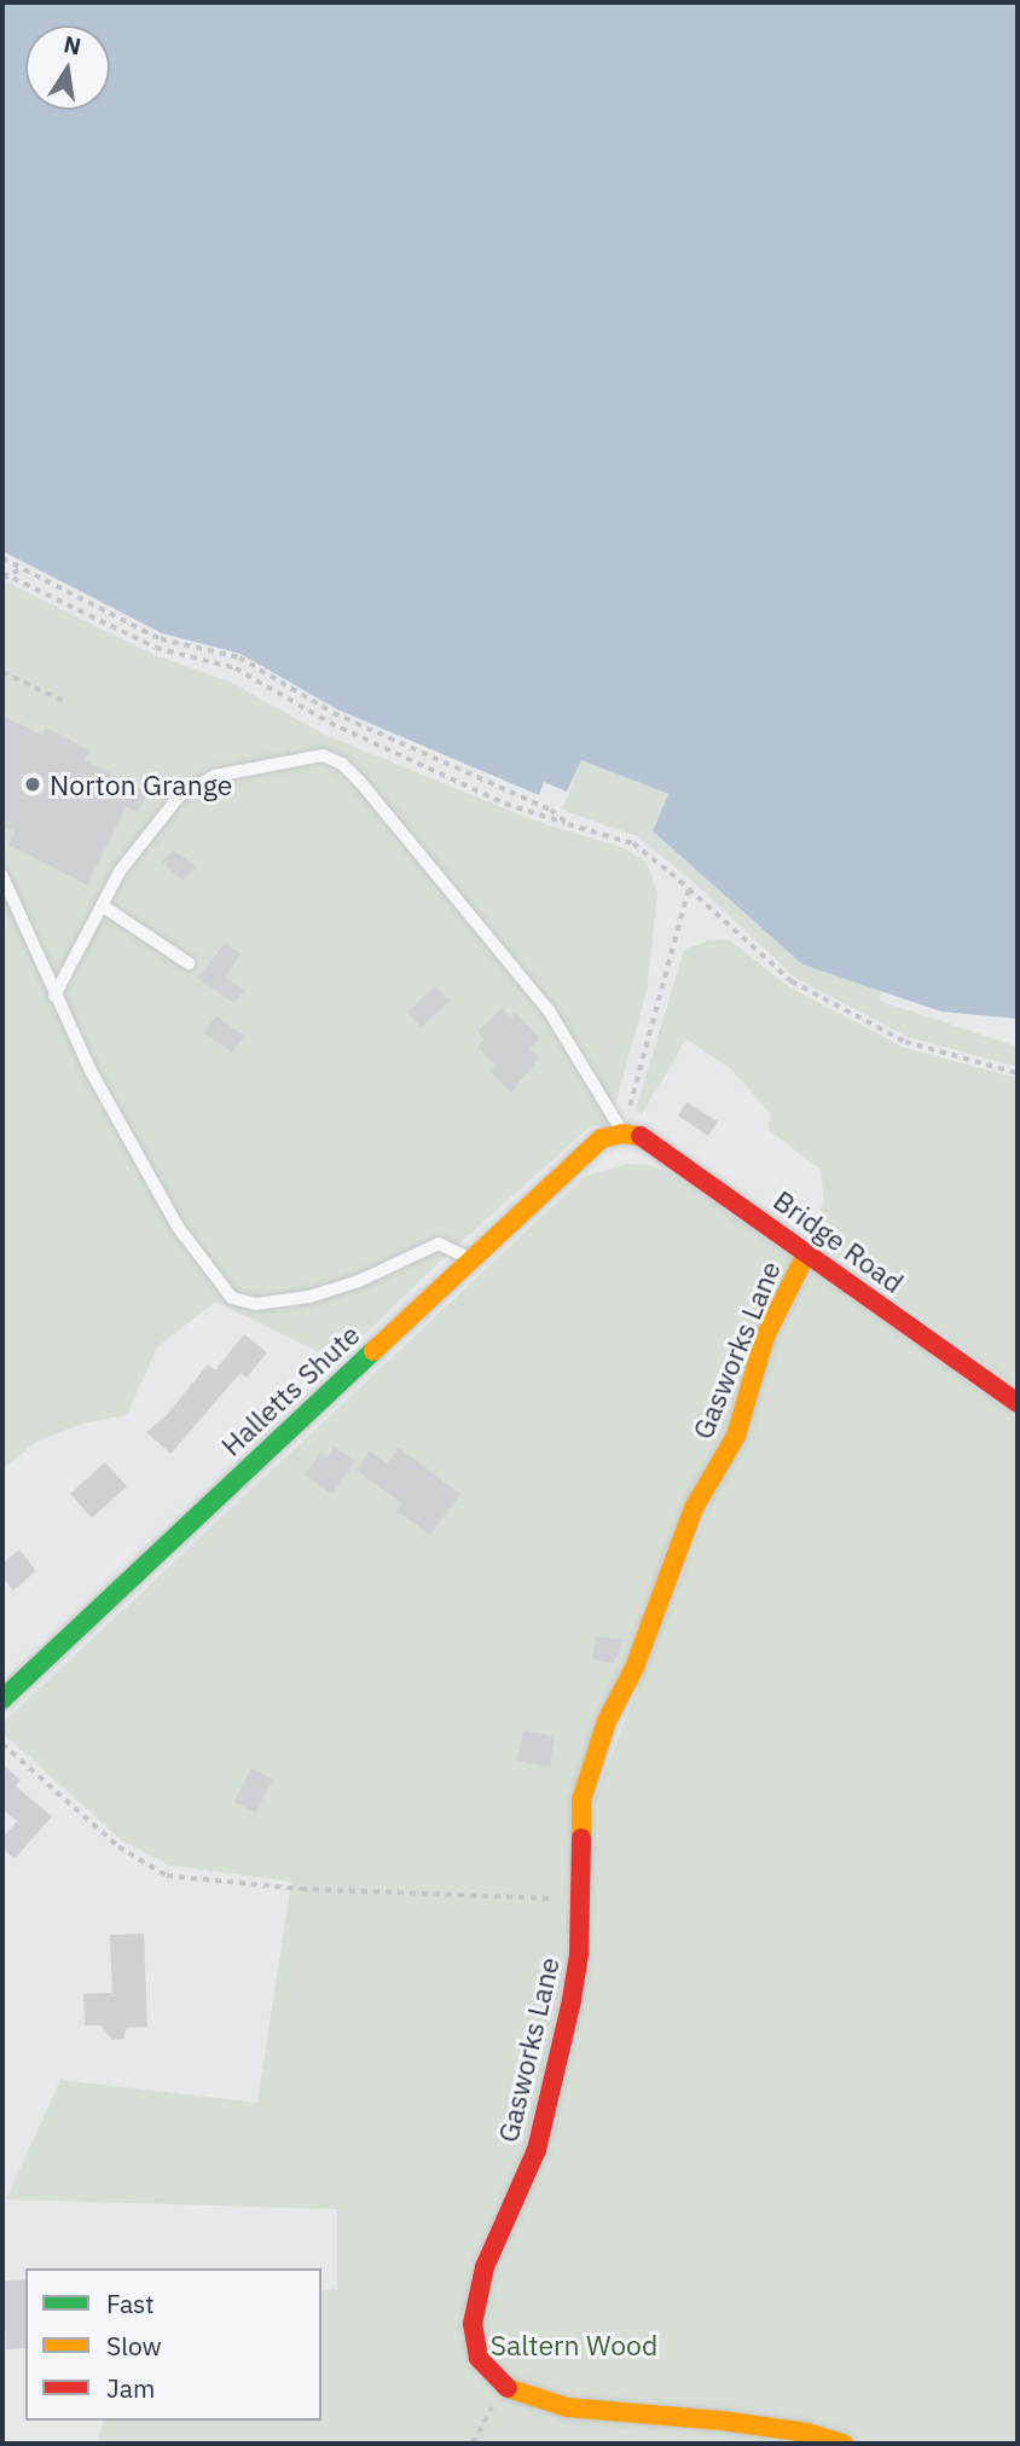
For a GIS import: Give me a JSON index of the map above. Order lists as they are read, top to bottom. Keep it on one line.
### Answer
{"streets":{"street":["Bridge Road","Gasworks Lane","Halletts Shute"]},"crossings":[["Bridge Road","Gasworks Lane"],["Bridge Road","Halletts Shute"]],"parks":["Saltern Wood"],"places":["Norton Grange"],"legend":["Fast","Slow","Jam"],"north":"top"}
